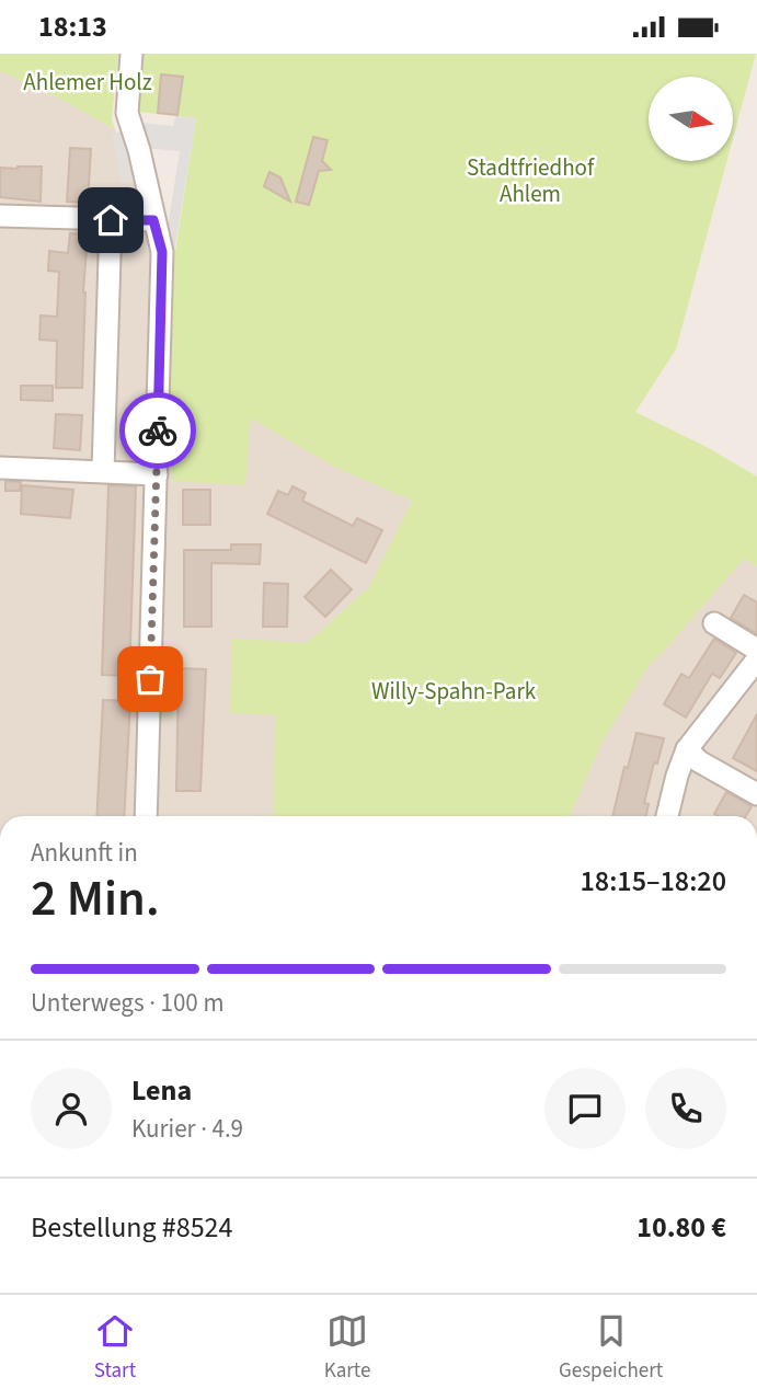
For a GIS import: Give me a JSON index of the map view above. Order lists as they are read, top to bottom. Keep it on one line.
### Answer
{"parks":["Ahlemer Holz","Stadtfriedhof Ahlem","Willy-Spahn-Park"],"north":"right","page":{"status":"18:13","heading":["2 Min.","Ankunft in","18:15–18:20"],"panel":["Lena","Kurier · 4.9","Bestellung #8524","10.80 €"],"bar":"Unterwegs · 100 m","tabs":["Start","Karte","Gespeichert"]}}
